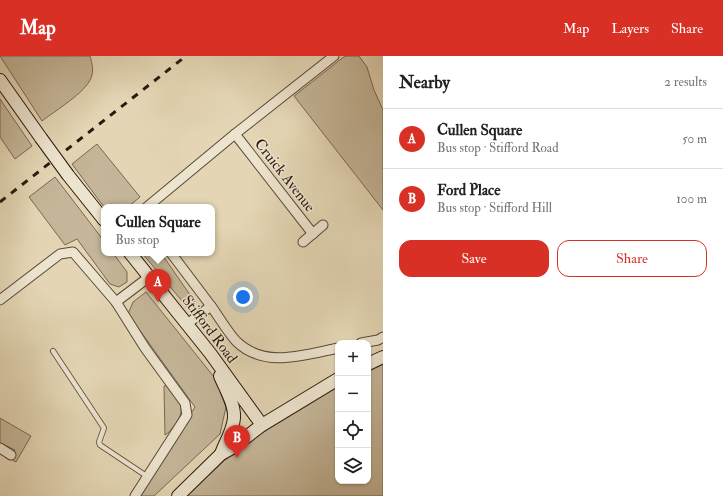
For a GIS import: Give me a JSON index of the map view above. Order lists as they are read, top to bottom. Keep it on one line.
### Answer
{"streets":{"main road":["Stifford Road"],"street":["Cruick Avenue"]},"page":{"header":"Map","nav":["Map","Layers","Share"],"heading":["Nearby","2 results"],"list":[{"mark":"A","name":"Cullen Square","note":"Bus stop · Stifford Road","value":"50 m"},{"mark":"B","name":"Ford Place","note":"Bus stop · Stifford Hill","value":"100 m"}],"popup":["Cullen Square","Bus stop"],"buttons":["Save","Share"],"pins":["A","B"],"map_buttons":["+","−"]}}
